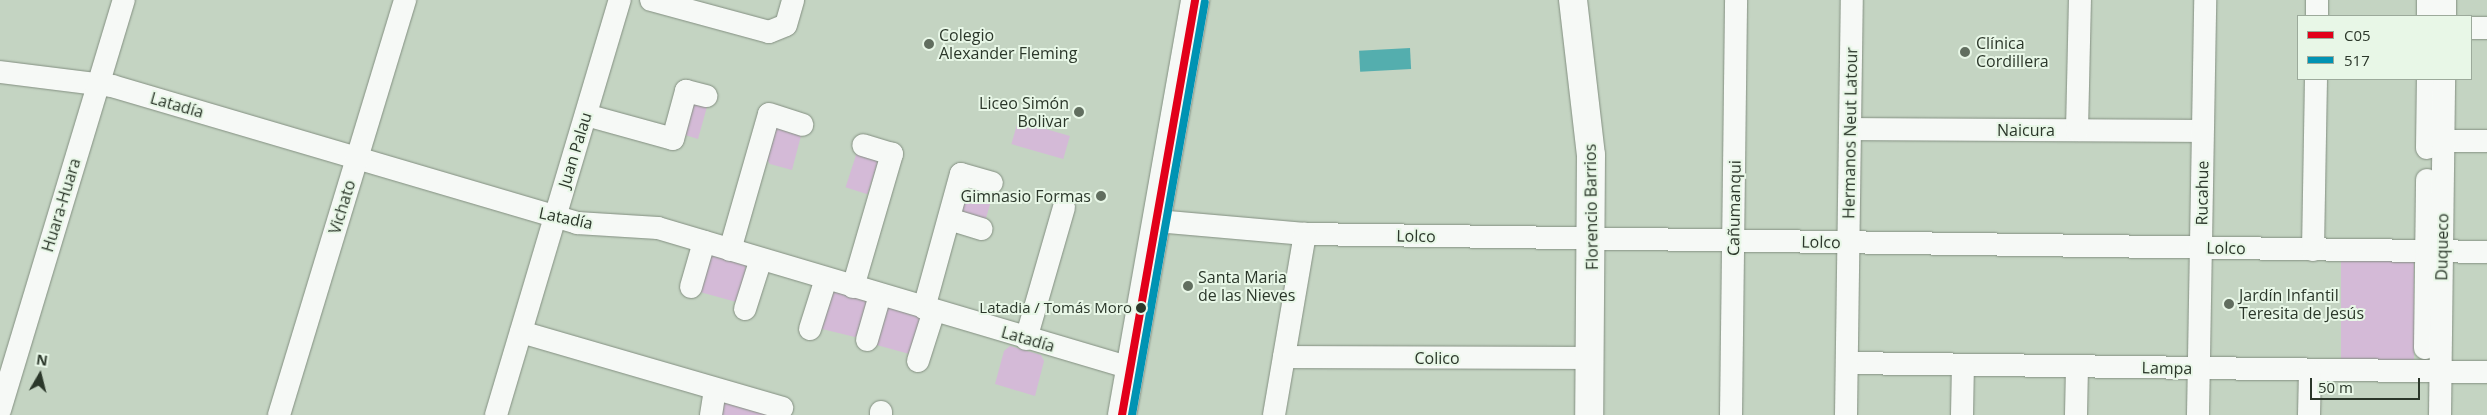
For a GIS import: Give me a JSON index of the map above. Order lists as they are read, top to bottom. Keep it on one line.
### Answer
{"streets":{"main road":["Florencio Barrios"],"street":["Latadía","Naicura","Hermanos Neut Latour","Juan Palau","Rucahue","Huara-Huara","Vichato","Cañumanqui","Lolco","Duqueco","Colico","Lampa"]},"crossings":[["Latadía","Juan Palau"],["Latadía","Huara-Huara"],["Latadía","Vichato"],["Naicura","Hermanos Neut Latour"],["Naicura","Rucahue"],["Hermanos Neut Latour","Lolco"],["Hermanos Neut Latour","Lampa"],["Rucahue","Lolco"],["Rucahue","Lampa"],["Florencio Barrios","Lolco"],["Florencio Barrios","Colico"],["Cañumanqui","Lolco"],["Lolco","Duqueco"],["Duqueco","Lampa"]],"places":["Colegio Alexander Fleming","Clínica Cordillera","Liceo Simón Bolivar","Gimnasio Formas","Santa Maria de las Nieves","Jardín Infantil Teresita de Jesús","Latadia / Tomás Moro"],"lines":["transit line C05","transit line 517"],"legend":["C05","517"],"scale_bar":"50 m","north":"top"}
